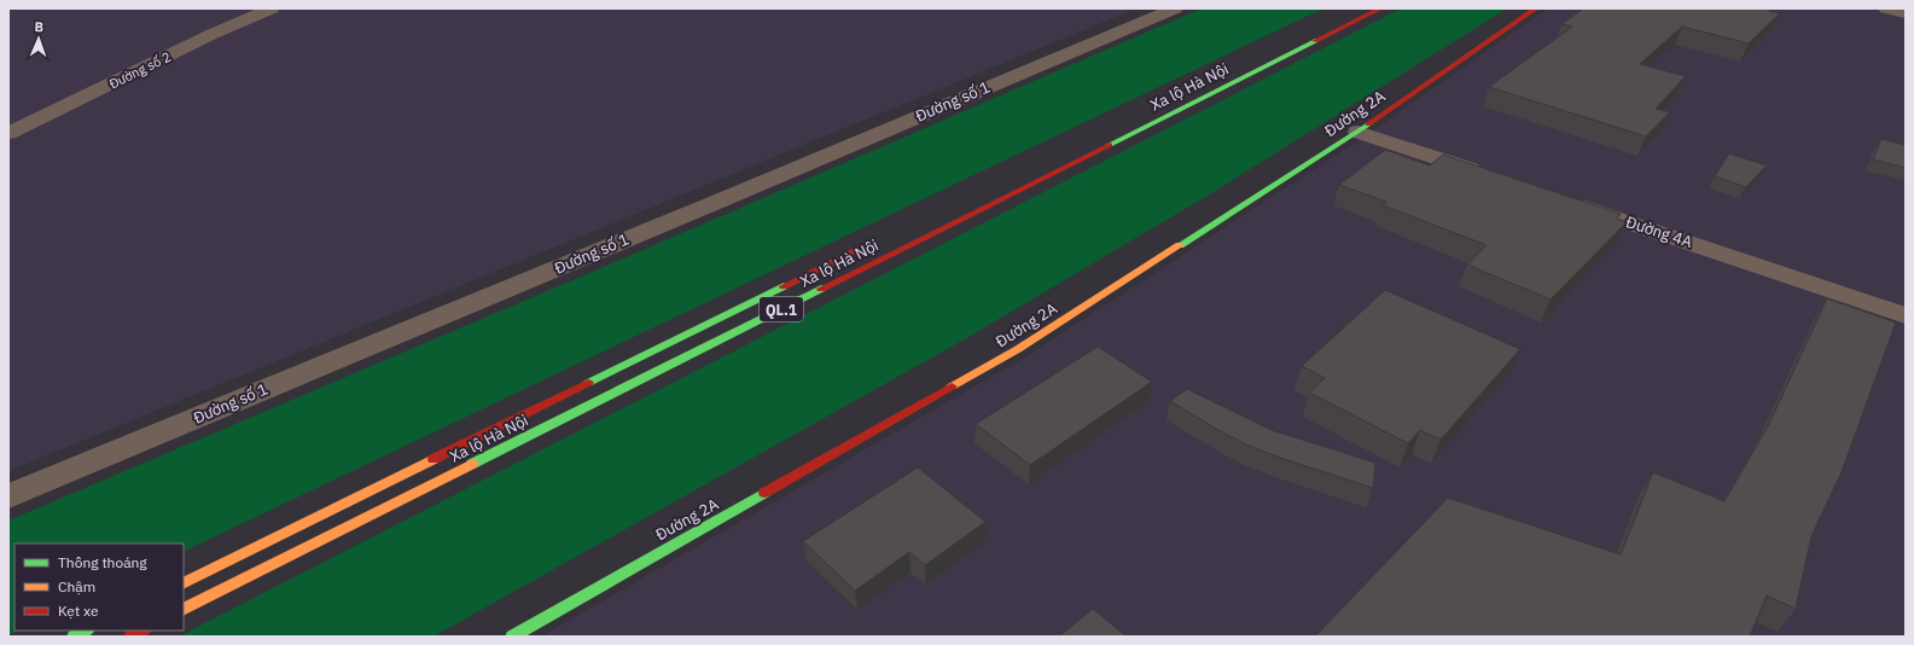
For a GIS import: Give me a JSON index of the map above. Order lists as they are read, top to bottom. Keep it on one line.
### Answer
{"streets":{"main road":["Xa lộ Hà Nội","Đường 2A","QL.1"],"street":["Đường số 2","Đường số 1","Đường 4A"]},"legend":["Thông thoáng","Chậm","Kẹt xe"],"north":"top"}
